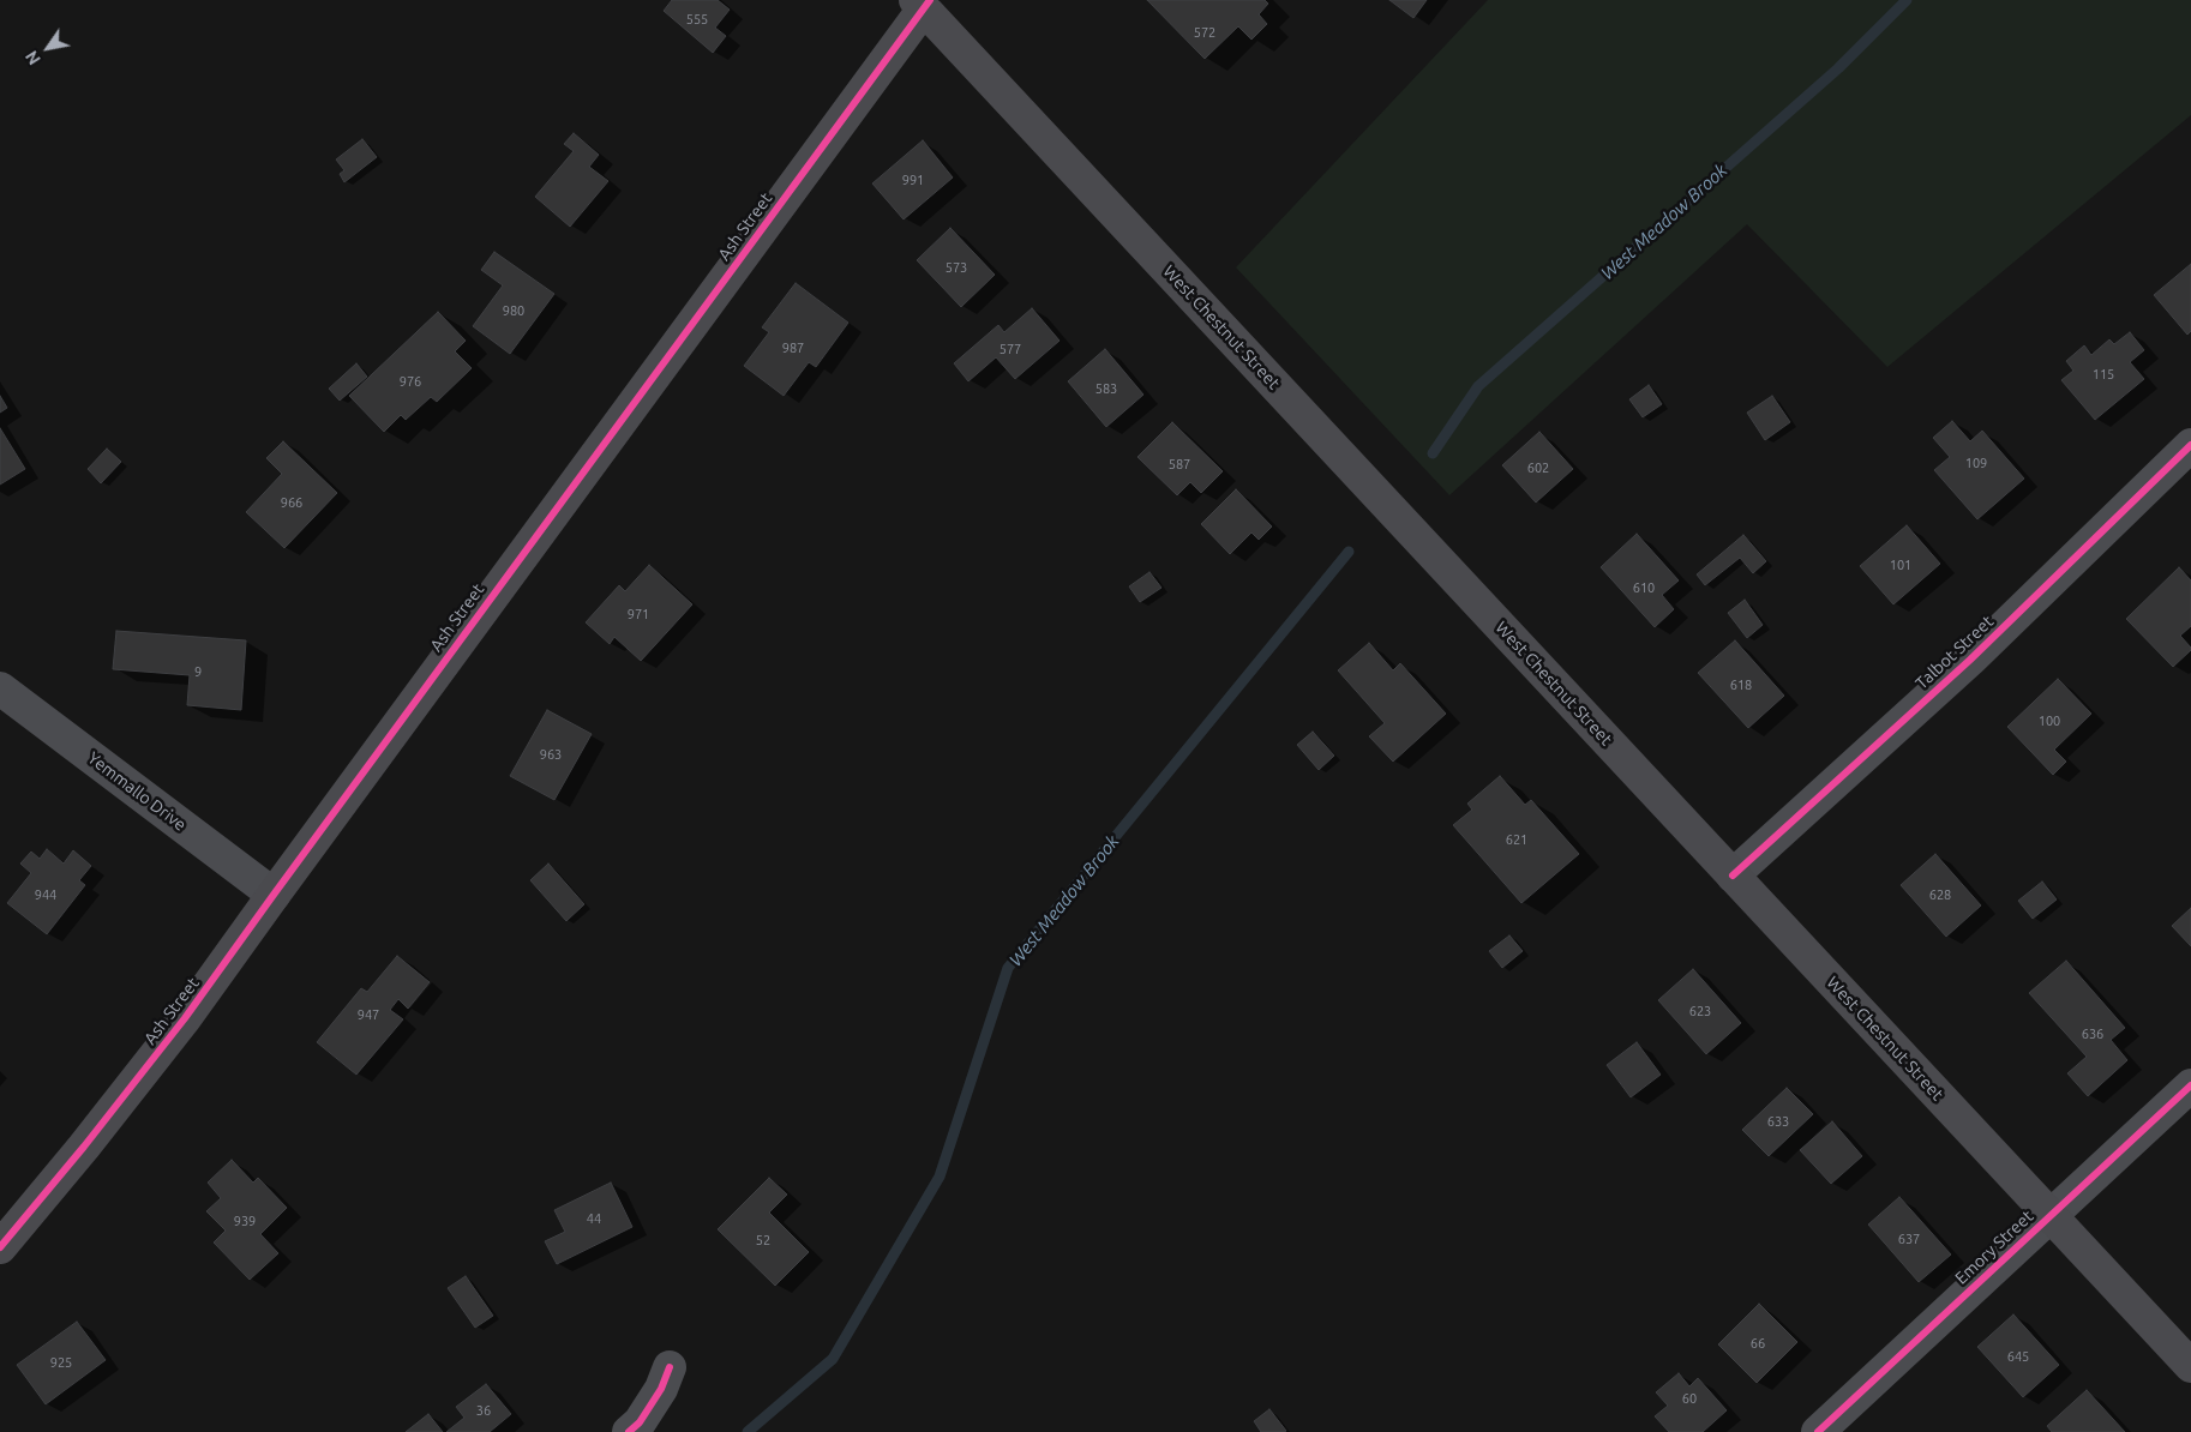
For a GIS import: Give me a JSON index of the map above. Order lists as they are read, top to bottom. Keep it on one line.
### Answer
{"streets":{"main road":["Ash Street","West Chestnut Street"],"street":["Talbot Street","Yemmallo Drive","Emory Street"]},"crossings":[["Ash Street","West Chestnut Street"],["Ash Street","Yemmallo Drive"],["West Chestnut Street","Talbot Street"],["West Chestnut Street","Emory Street"]],"water":["West Meadow Brook"],"house_numbers":["555","572","991","573","980","987","577","115","976","583","109","587","602","966","101","610","971","9","618","100","963","621","944","628","623","947","636","633","44","939","637","52","66","645","925","60","36"],"north":"bottom left"}
